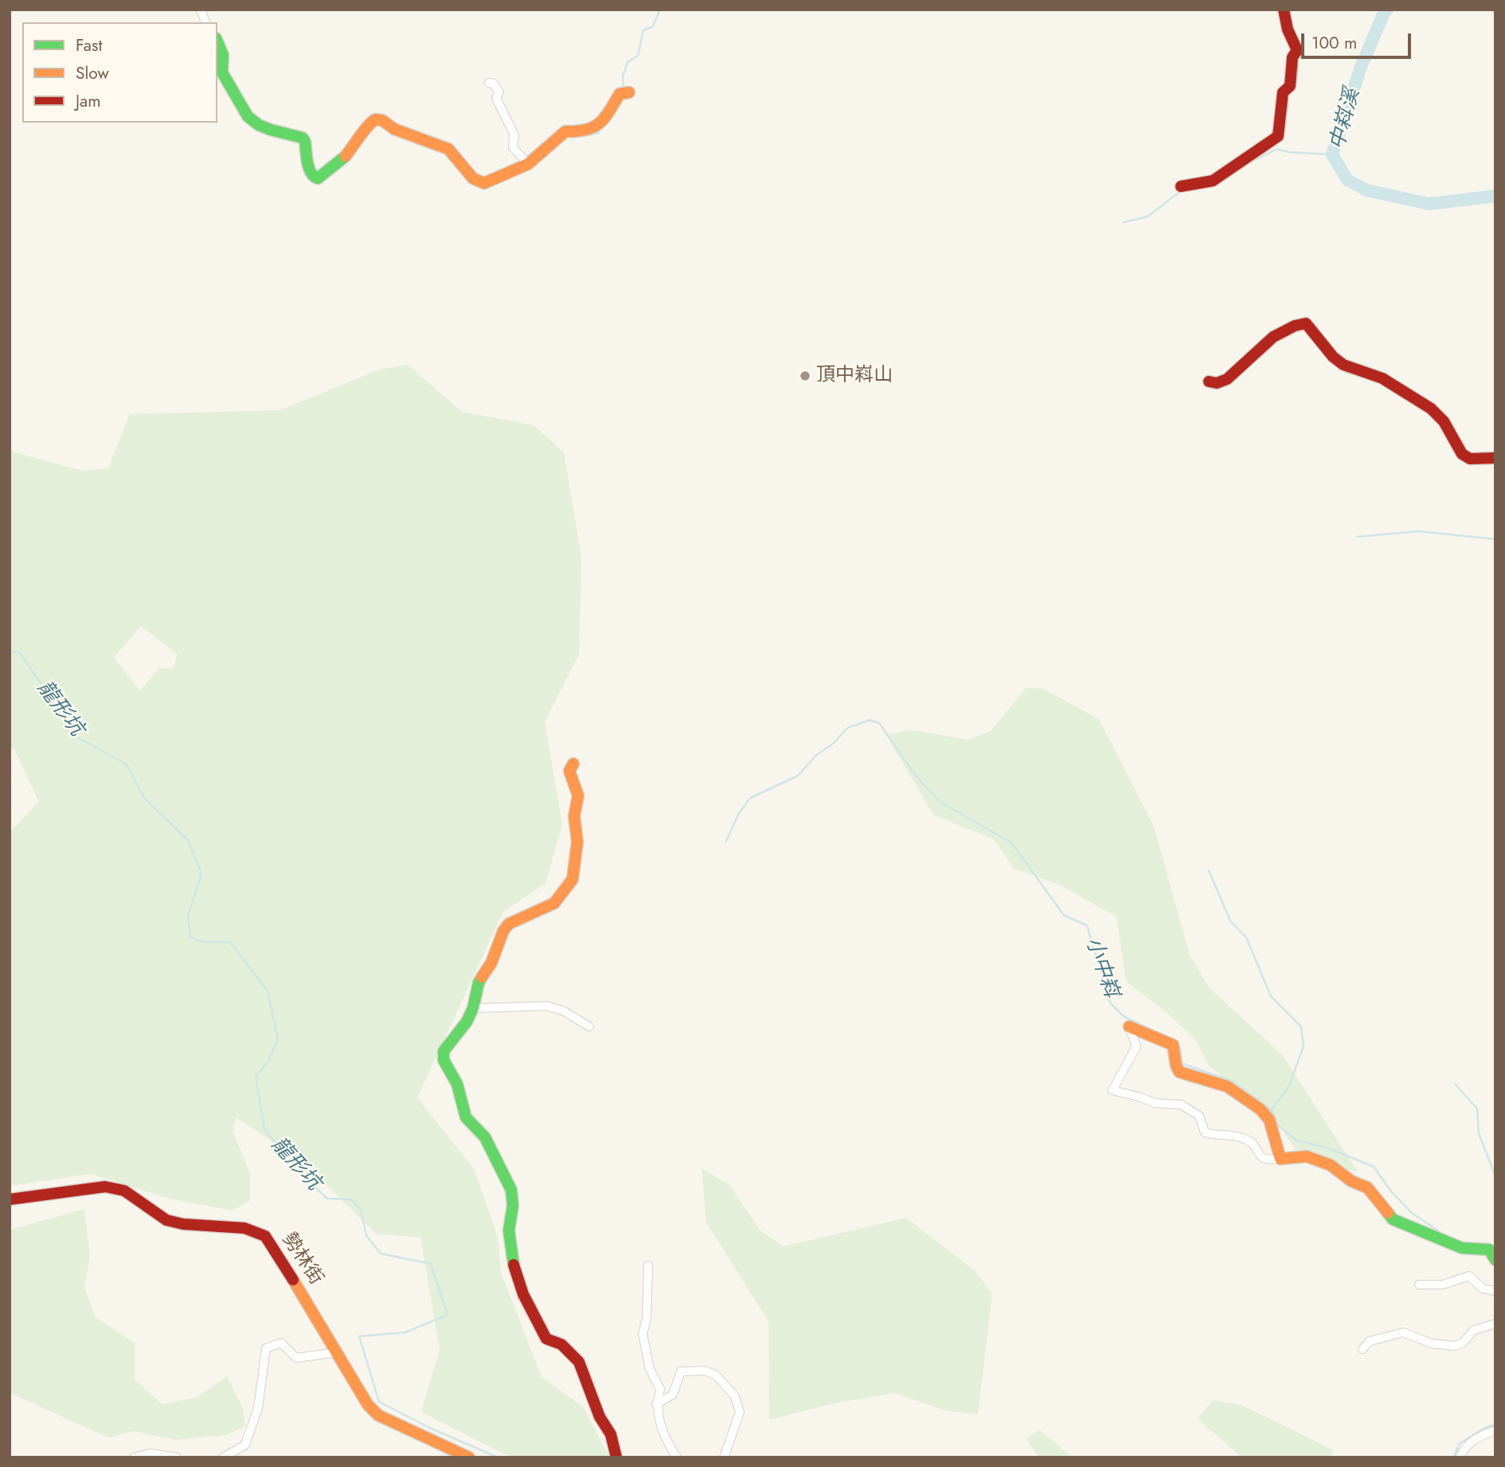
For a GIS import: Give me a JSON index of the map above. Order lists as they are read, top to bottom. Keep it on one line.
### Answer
{"streets":{"street":["勢林街"]},"water":["中嵙溪","龍形坑","小中嵙"],"places":["頂中嵙山"],"legend":["Fast","Slow","Jam"],"scale_bar":"100 m"}
